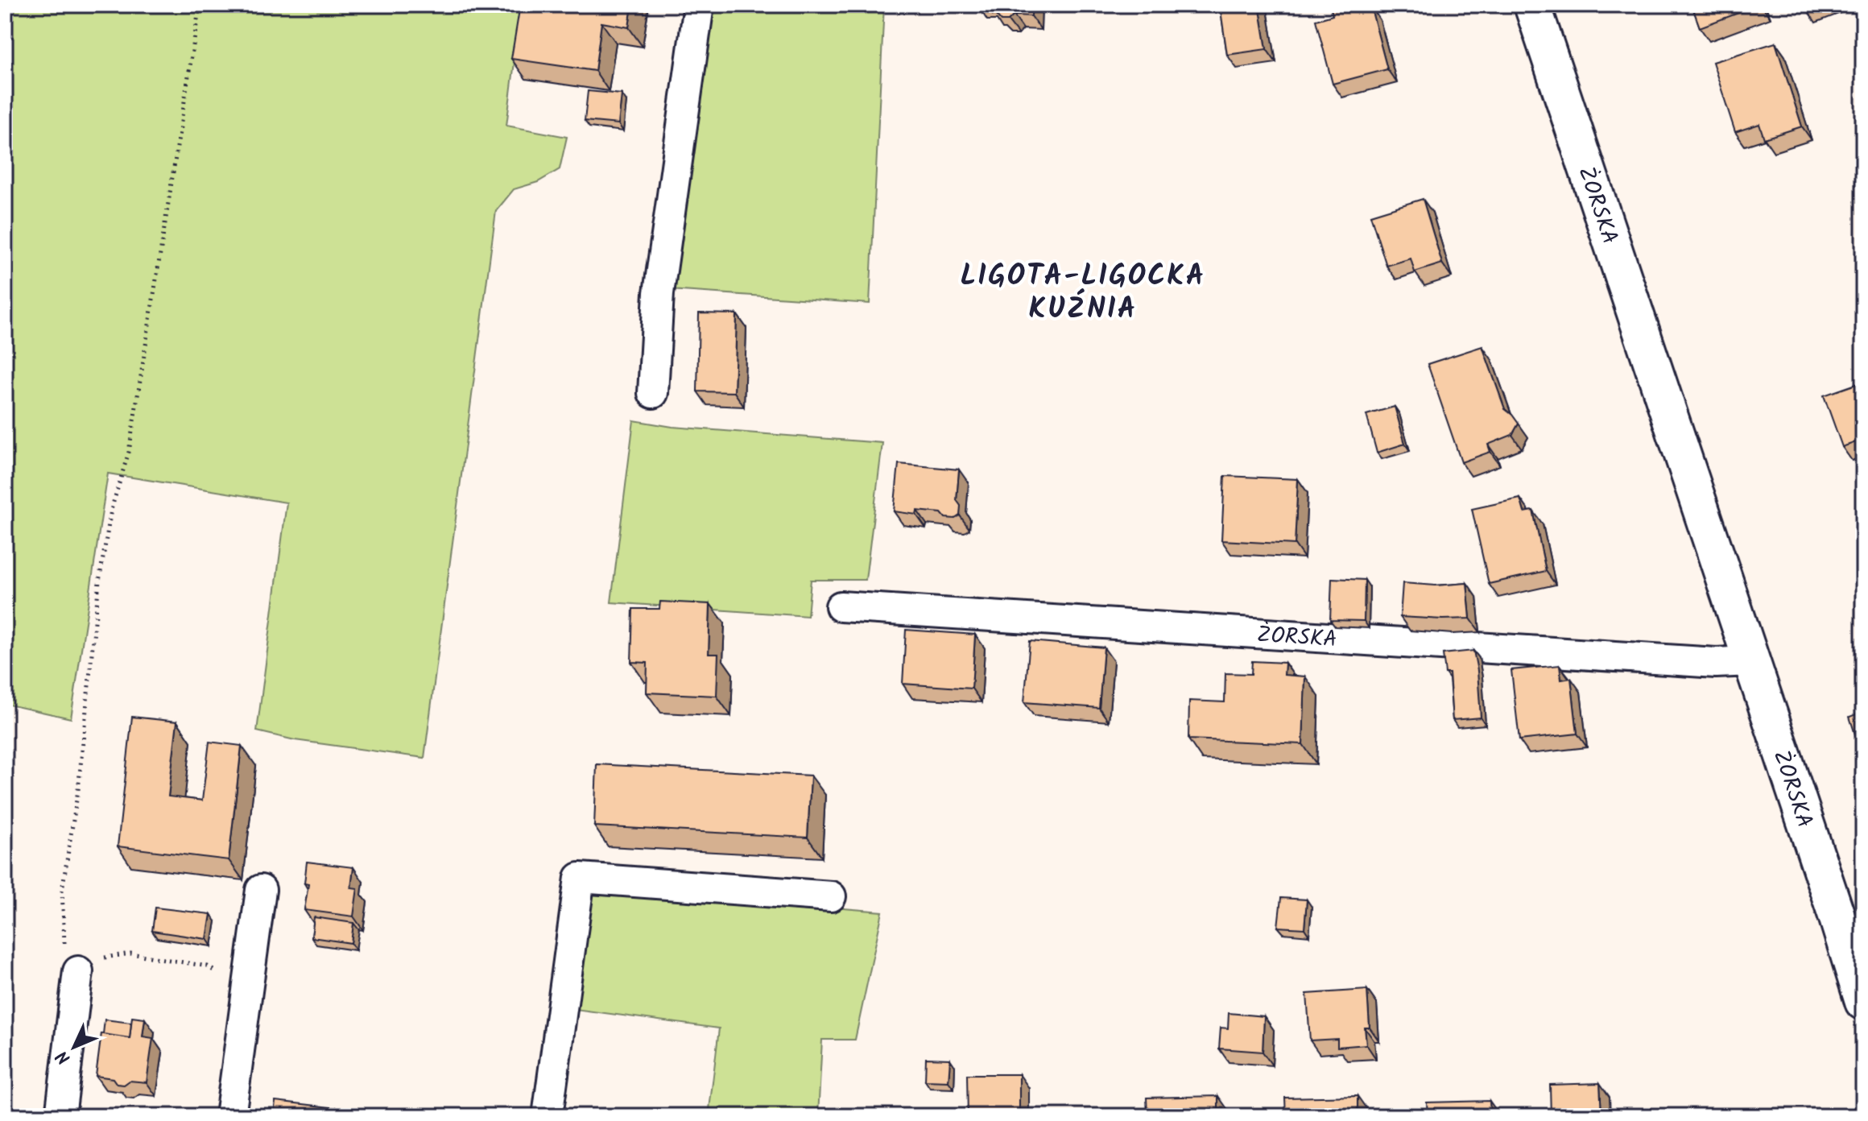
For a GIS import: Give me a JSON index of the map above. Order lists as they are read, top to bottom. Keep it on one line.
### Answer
{"streets":{"main road":["ŻORSKA"]},"districts":["LIGOTA-LIGOCKA KUŹNIA"],"north":"bottom left"}
